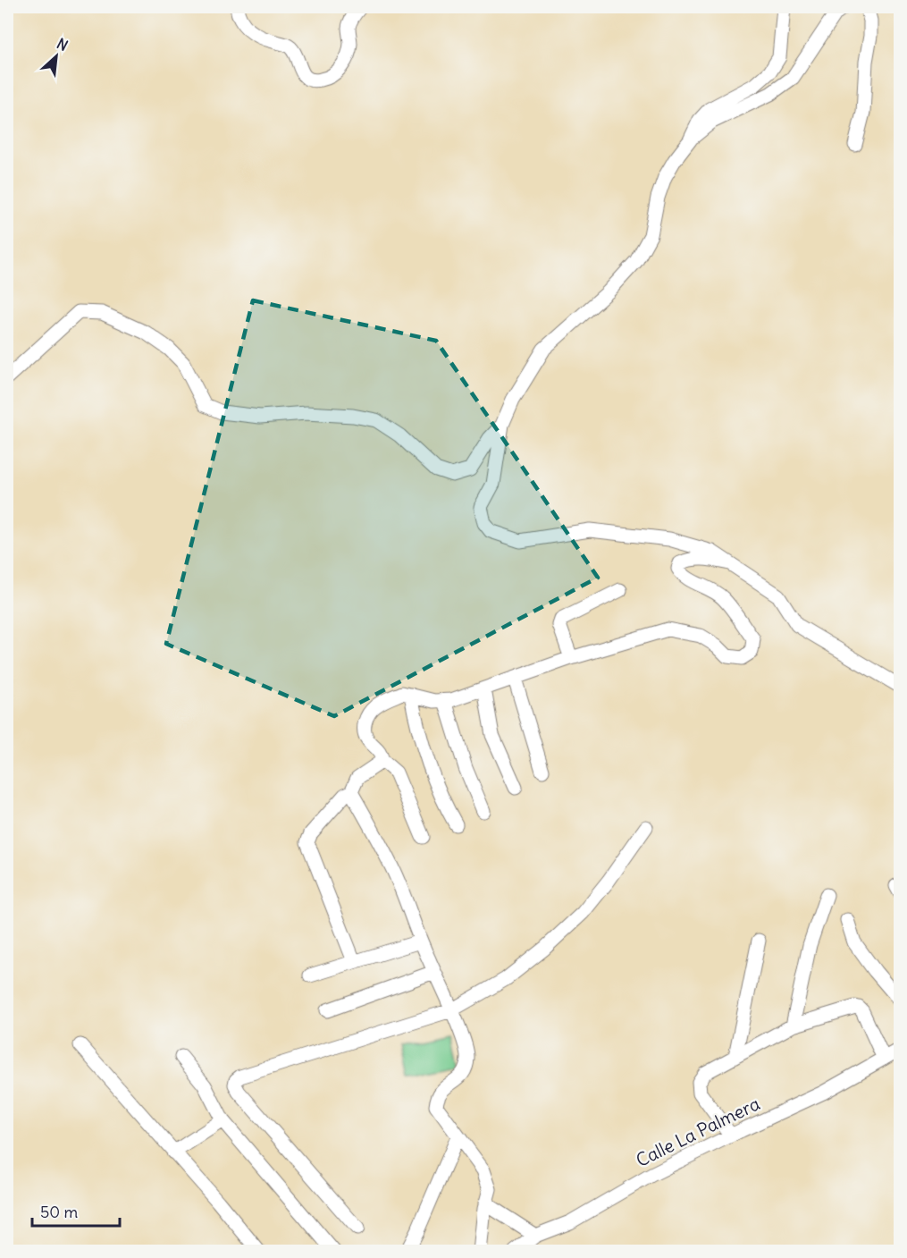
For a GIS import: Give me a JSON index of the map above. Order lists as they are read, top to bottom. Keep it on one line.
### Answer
{"streets":{"street":["Calle La Palmera"]},"scale_bar":"50 m","north":"top right"}
